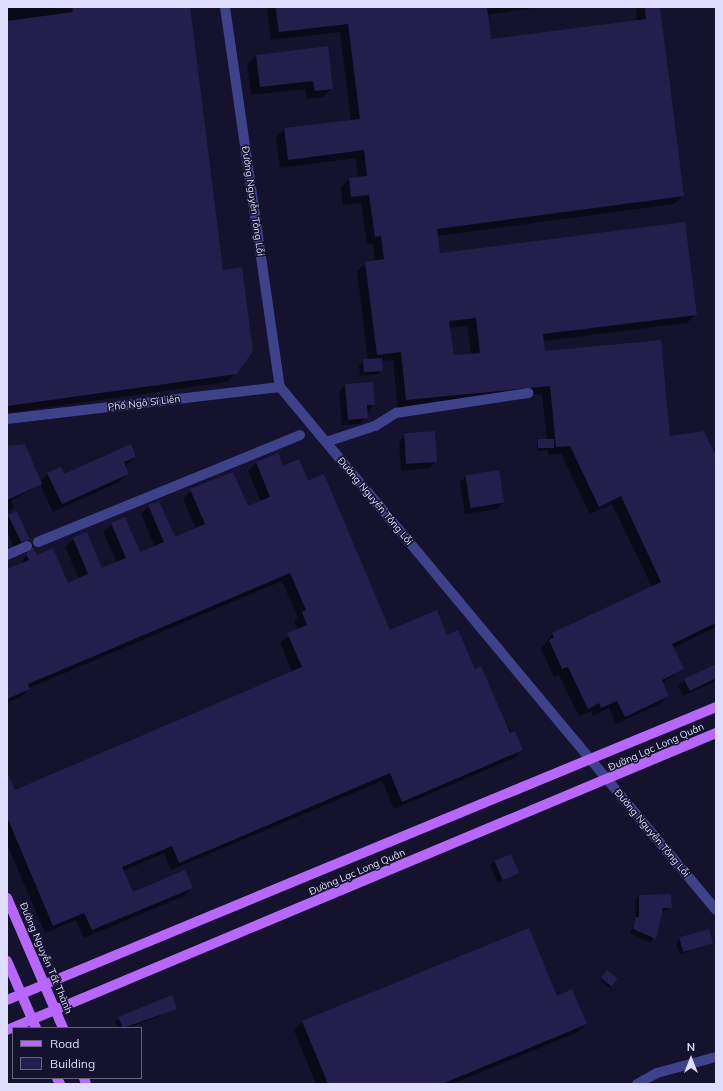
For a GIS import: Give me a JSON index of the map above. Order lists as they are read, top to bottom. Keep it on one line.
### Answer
{"streets":{"main road":["Đường Lạc Long Quân","Đường Nguyễn Tất Thành"],"street":["Đường Nguyễn Tông Lỗi","Phố Ngô Sĩ Liên"]},"crossings":[["Đường Nguyễn Tông Lỗi","Phố Ngô Sĩ Liên"],["Đường Nguyễn Tông Lỗi","Đường Lạc Long Quân"],["Đường Lạc Long Quân","Đường Nguyễn Tất Thành"]],"legend":["Road","Building"],"north":"top"}
